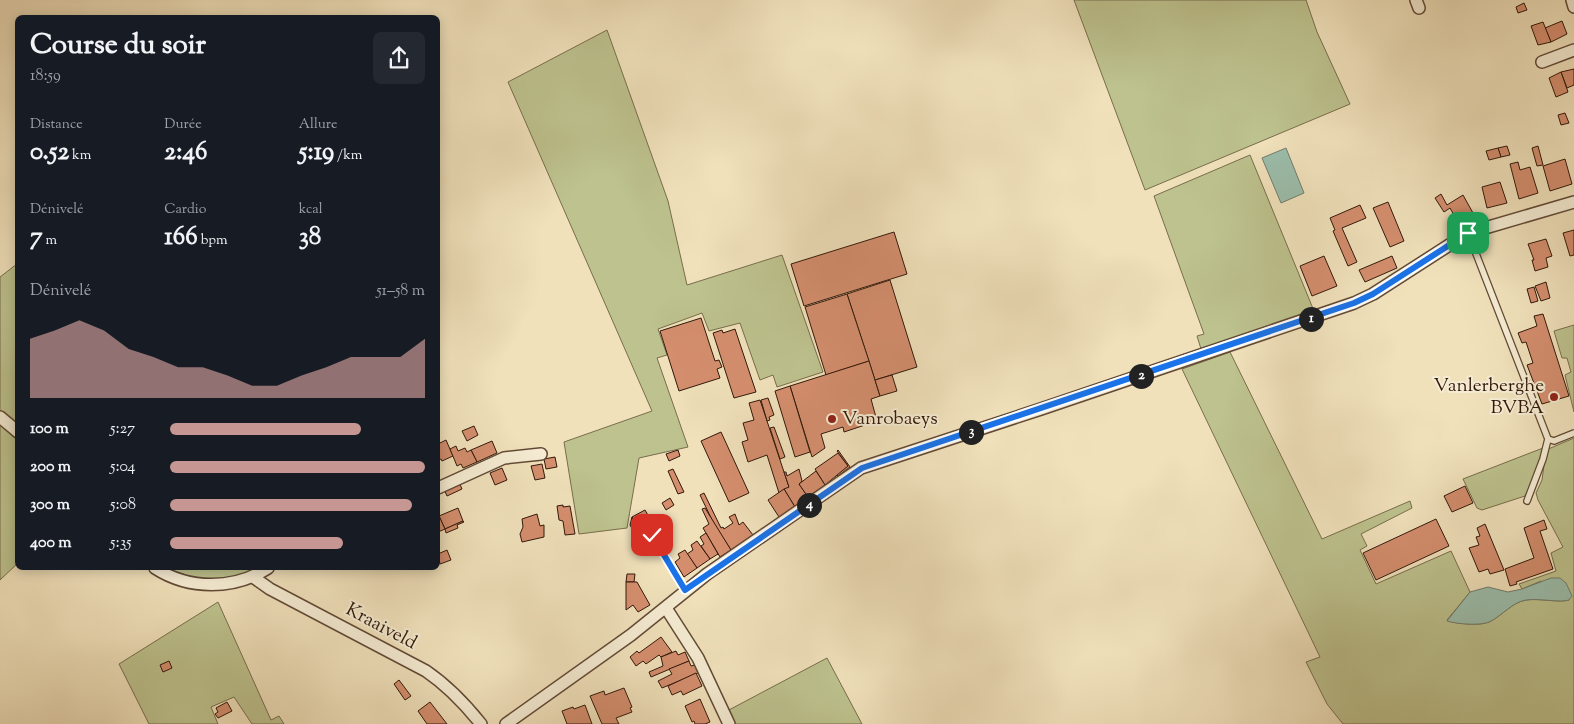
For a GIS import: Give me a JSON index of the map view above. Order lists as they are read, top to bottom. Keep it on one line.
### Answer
{"streets":{"street":["Kraaiveld"]},"places":["Vanlerberghe BVBA","Vanrobaeys"],"page":{"heading":["Course du soir","18:59"],"stats":[["Distance","0.52 km"],["Durée","2:46"],["Allure","5:19 /km"],["Dénivelé","7 m"],["Cardio","166 bpm"],["kcal","38"]],"chart":["Dénivelé","51–58 m"],"pins":["1","2","3","4"],"list":[{"name":"100 m","note":"5:27"},{"name":"200 m","note":"5:04"},{"name":"300 m","note":"5:08"},{"name":"400 m","note":"5:35"}]}}
